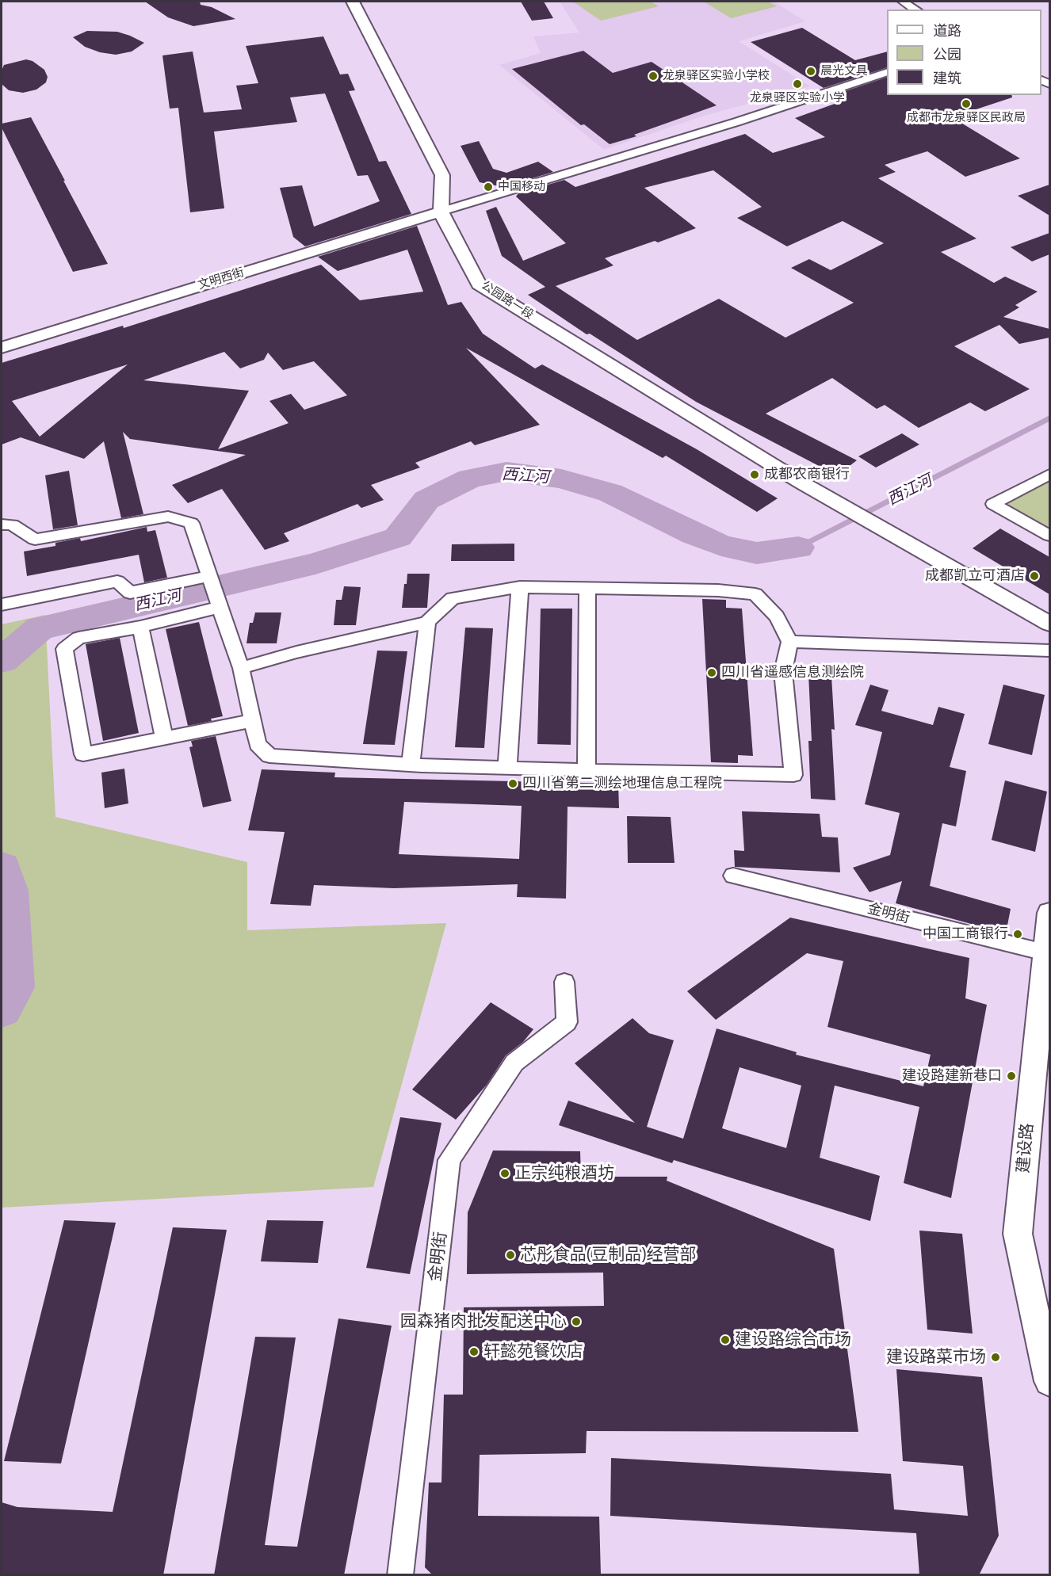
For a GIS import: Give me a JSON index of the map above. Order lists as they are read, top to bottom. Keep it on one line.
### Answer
{"streets":{"street":["文明西街","公园路一段","金明街","建设路"]},"crossings":[["文明西街","公园路一段"],["金明街","建设路"]],"water":["西江河"],"places":["晨光文具","龙泉驿区实验小学校","龙泉驿区实验小学","成都市龙泉驿区民政局","中国移动","成都农商银行","成都凯立可酒店","四川省遥感信息测绘院","四川省第二测绘地理信息工程院","中国工商银行","建设路建新巷口","正宗纯粮酒坊","芯彤食品(豆制品)经营部","园森猪肉批发配送中心","建设路综合市场","轩懿苑餐饮店","建设路菜市场"],"legend":["道路","公园","建筑"]}
